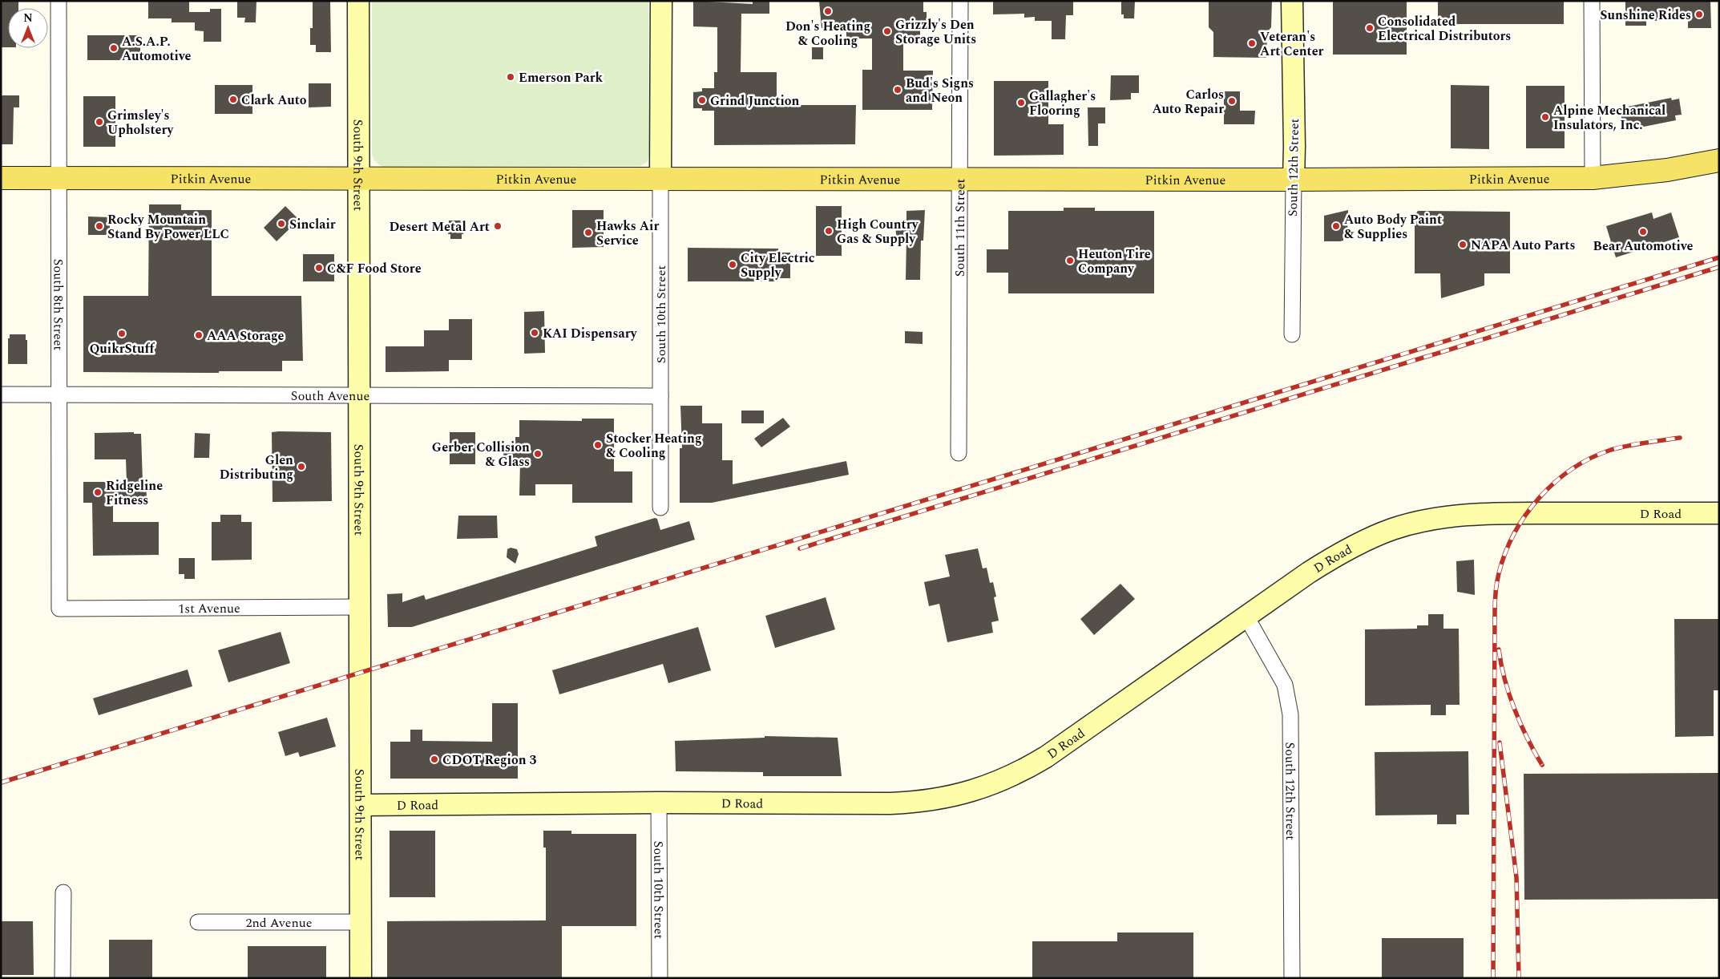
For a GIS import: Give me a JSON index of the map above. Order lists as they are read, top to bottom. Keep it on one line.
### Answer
{"streets":{"main road":["Pitkin Avenue"],"street":["South 9th Street","South 12th Street","South 11th Street","South 8th Street","South 10th Street","South Avenue","D Road","1st Avenue","2nd Avenue"]},"crossings":[["South 9th Street","Pitkin Avenue"],["South 9th Street","South Avenue"],["South 9th Street","D Road"],["South 9th Street","1st Avenue"],["South 9th Street","2nd Avenue"],["South 12th Street","Pitkin Avenue"],["South 12th Street","D Road"],["Pitkin Avenue","South 11th Street"],["Pitkin Avenue","South 8th Street"],["Pitkin Avenue","South 10th Street"],["South 8th Street","South Avenue"],["South 8th Street","1st Avenue"],["South 10th Street","South Avenue"],["South 10th Street","D Road"]],"places":["Don's Heating & Cooling","Sunshine Rides","Consolidated Electrical Distributors","Grizzly's Den Storage Units","Veteran's Art Center","A.S.A.P. Automotive","Emerson Park","Bud's Signs and Neon","Clark Auto","Grind Junction","Carlos Auto Repair","Gallagher's Flooring","Alpine Mechanical Insulators, Inc.","Grimsley's Upholstery","Sinclair","Rocky Mountain Stand By Power LLC","Desert Metal Art","Auto Body Paint & Supplies","High Country Gas & Supply","Bear Automotive","Hawks Air Service","NAPA Auto Parts","Heuton Tire Company","City Electric Supply","C&F Food Store","KAI Dispensary","QuikrStuff","AAA Storage","Stocker Heating & Cooling","Gerber Collision & Glass","Glen Distributing","Ridgeline Fitness","CDOT Region 3"],"north":"top"}
